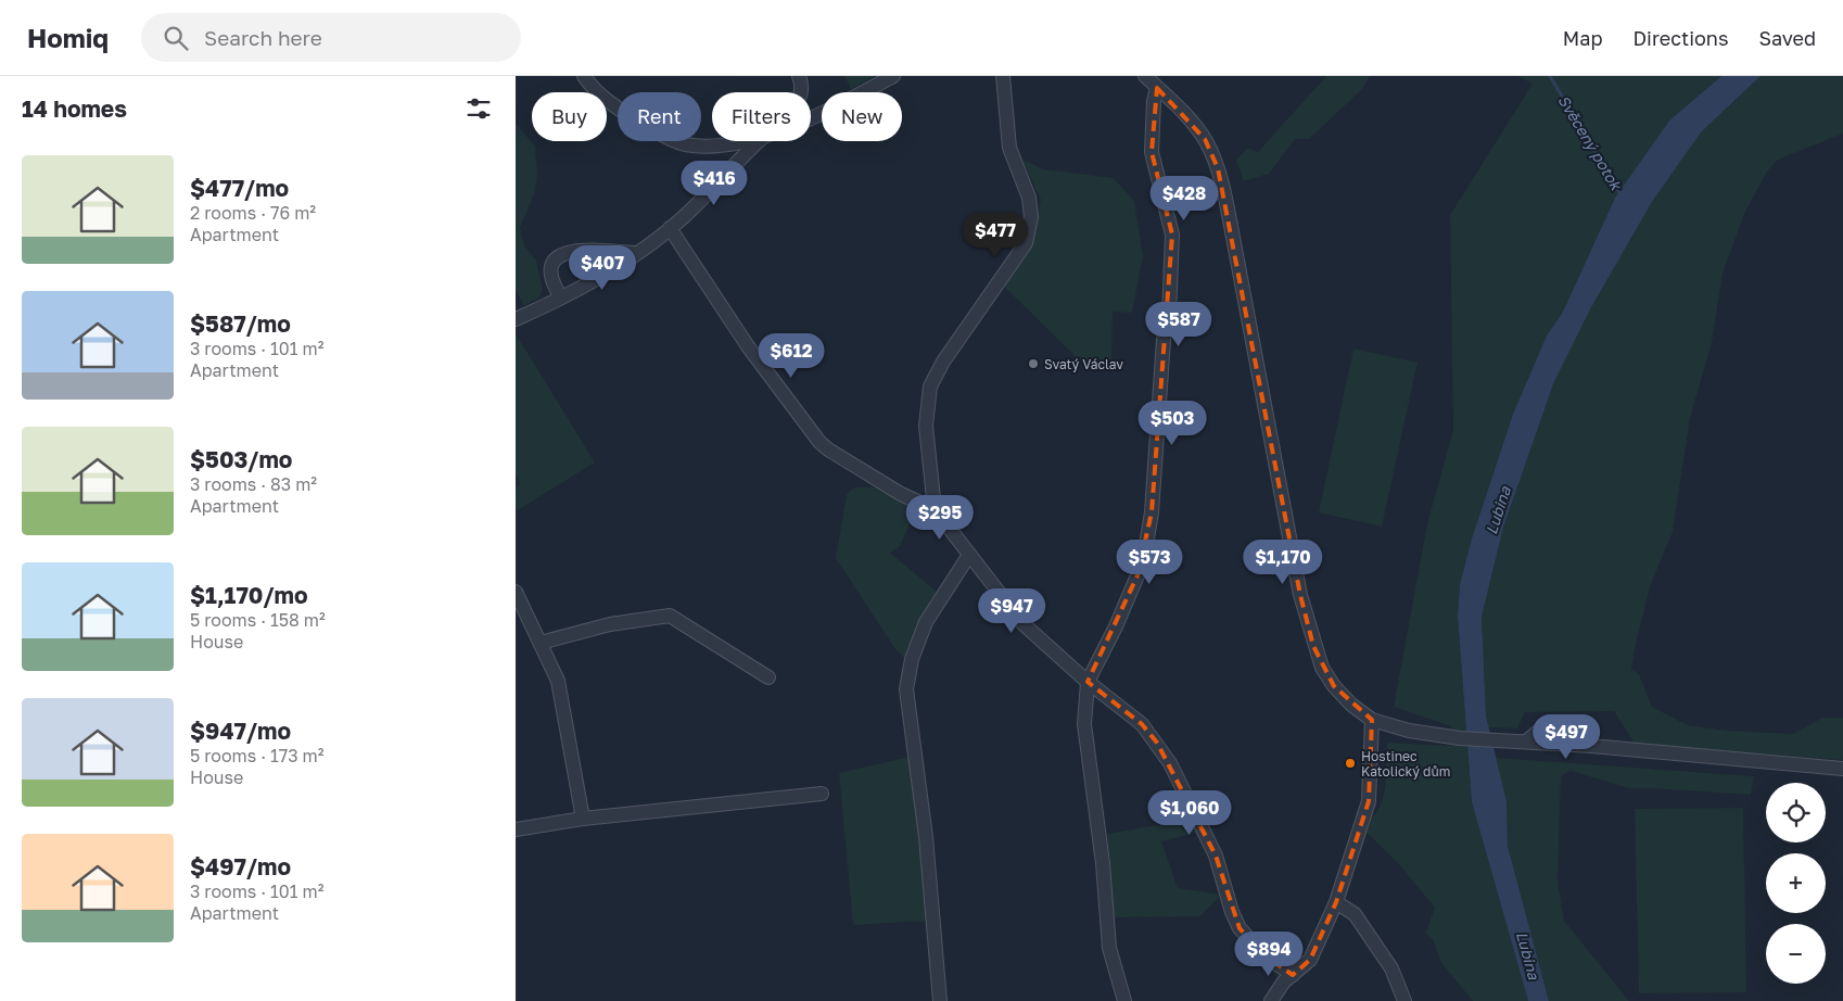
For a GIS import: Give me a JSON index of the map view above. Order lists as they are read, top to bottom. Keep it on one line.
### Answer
{"water":["Svěcený potok","Lubina"],"places":["Svatý Václav","Hostinec Katolický dům"],"page":{"header":"Homiq","search":"Search here","nav":["Map","Directions","Saved"],"heading":"14 homes","chip":["Buy","Rent","Filters","New"],"list":[{"name":"$477/mo","note":"2 rooms · 76 m² · Apartment"},{"name":"$587/mo","note":"3 rooms · 101 m² · Apartment"},{"name":"$503/mo","note":"3 rooms · 83 m² · Apartment"},{"name":"$1,170/mo","note":"5 rooms · 158 m² · House"},{"name":"$947/mo","note":"5 rooms · 173 m² · House"},{"name":"$497/mo","note":"3 rooms · 101 m² · Apartment"}],"price":["$416","$428","$477","$407","$587","$612","$503","$295","$573","$1,170","$947","$497","$1,060","$894"],"map_buttons":["+","−"]}}
